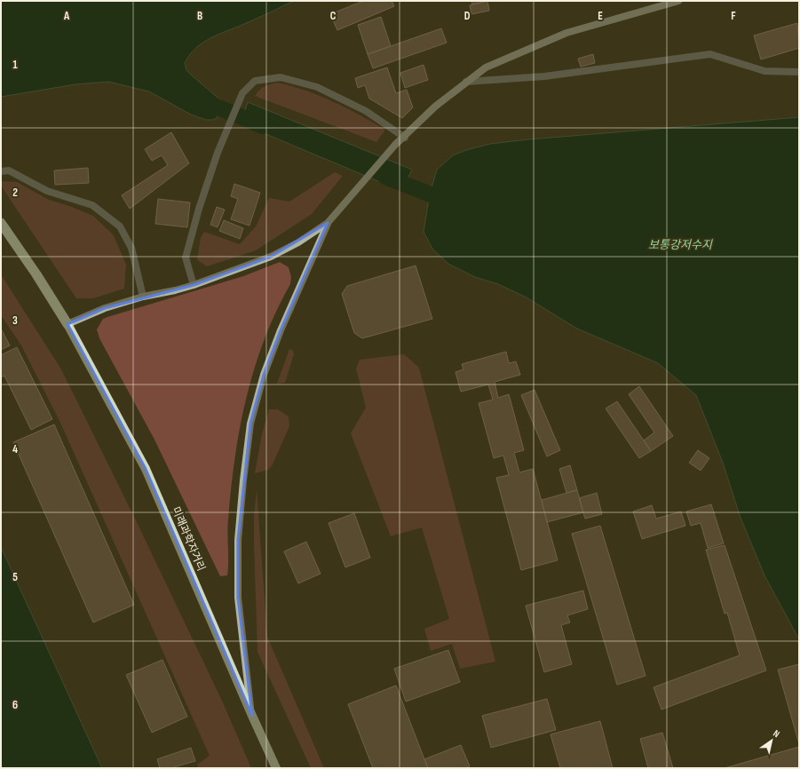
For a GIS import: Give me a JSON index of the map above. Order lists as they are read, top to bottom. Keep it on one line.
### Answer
{"streets":{"main road":["미래과학자거리"]},"water":["보통강저수지"],"north":"top right","grid":{"columns":["A","B","C","D","E","F"],"rows":["1","2","3","4","5","6"]}}
